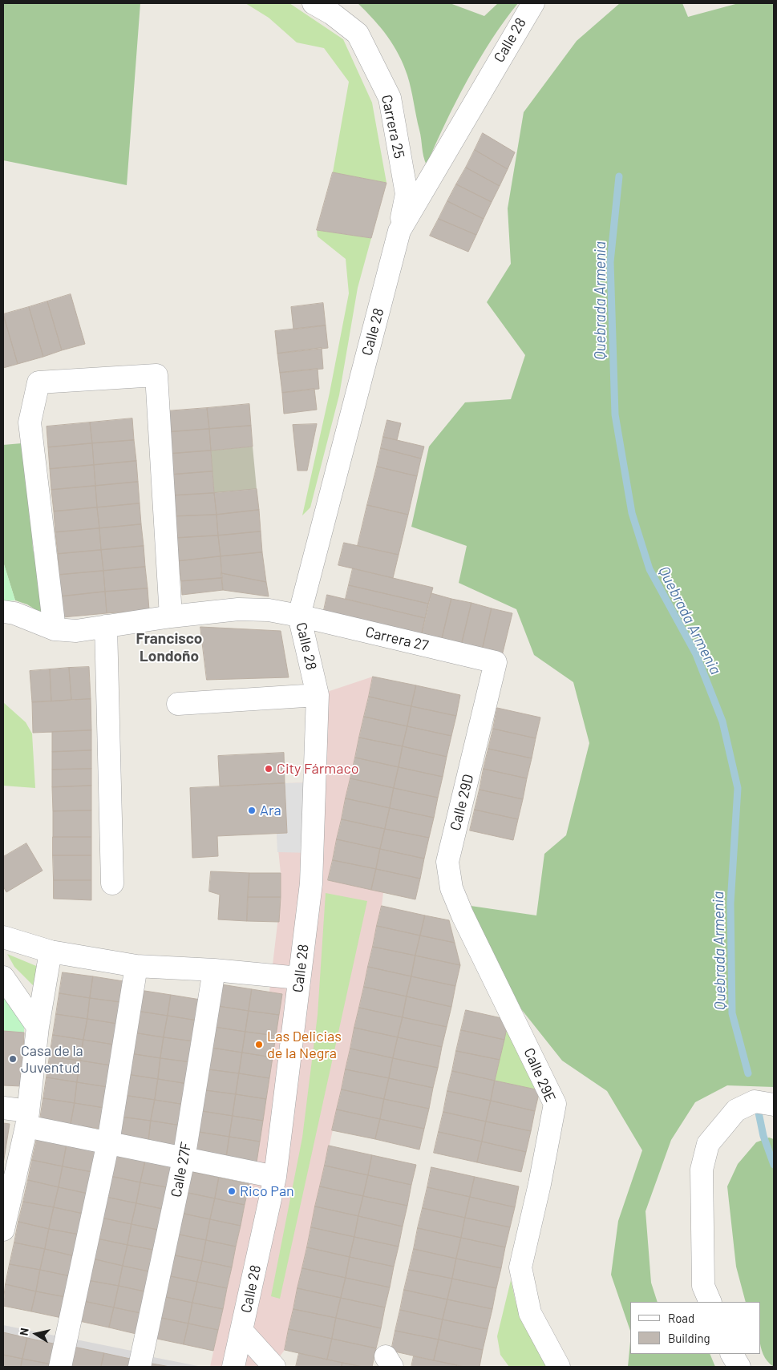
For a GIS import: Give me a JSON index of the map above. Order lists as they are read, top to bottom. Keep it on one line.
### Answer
{"streets":{"street":["Calle 28","Carrera 25","Carrera 27","Calle 29D","Calle 29E","Calle 27F"]},"crossings":[["Calle 28","Carrera 25"],["Calle 28","Carrera 27"],["Carrera 27","Calle 29D"],["Calle 29D","Calle 29E"]],"districts":["Francisco Londoño"],"water":["Quebrada Armenia"],"places":["City Fármaco","Ara","Las Delicias de la Negra","Casa de la Juventud","Rico Pan"],"legend":["Road","Building"],"north":"left"}
